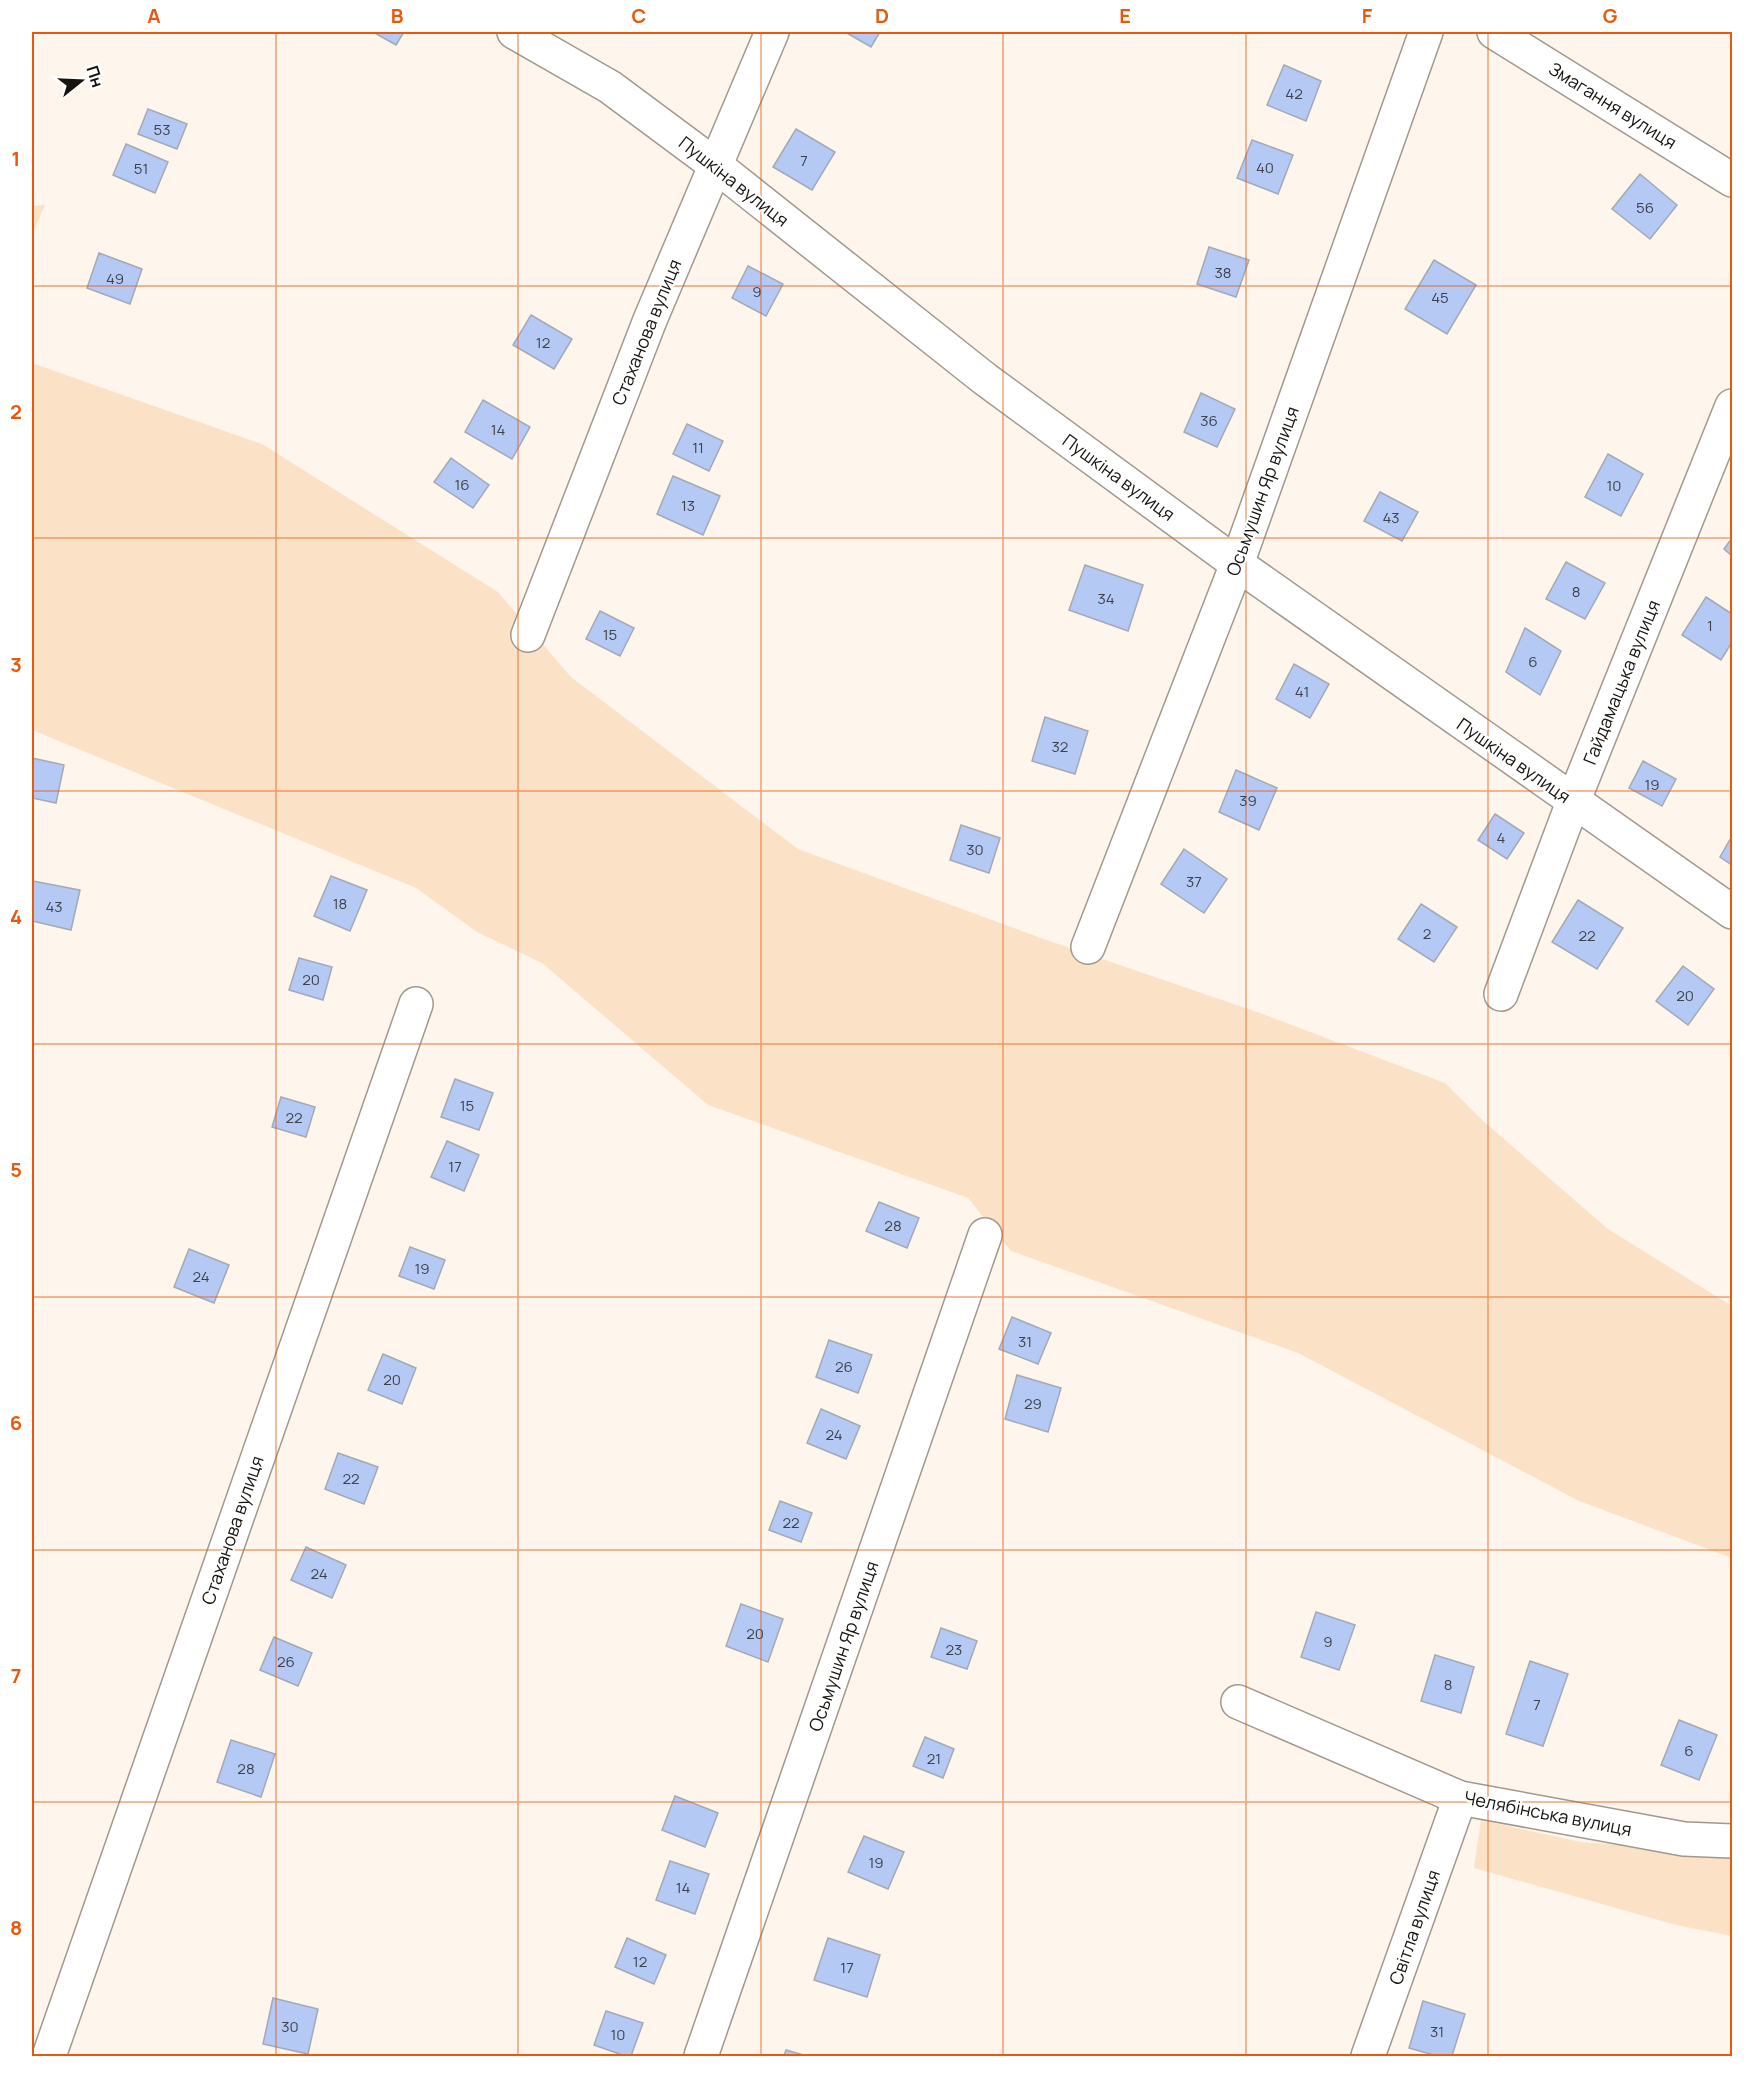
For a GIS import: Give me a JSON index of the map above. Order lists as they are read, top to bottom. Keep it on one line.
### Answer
{"streets":{"street":["Змагання вулиця","Пушкіна вулиця","Стаханова вулиця","Осьмушин Яр вулиця","Гайдамацька вулиця","Челябінська вулиця","Світла вулиця"]},"crossings":[["Пушкіна вулиця","Стаханова вулиця"],["Пушкіна вулиця","Осьмушин Яр вулиця"],["Пушкіна вулиця","Гайдамацька вулиця"],["Челябінська вулиця","Світла вулиця"]],"house_numbers":["42","53","7","40","51","56","38","49","9","45","12","36","14","11","16","10","13","43","8","34","1","15","6","41","32","19","39","4","30","37","18","43","2","22","20","20","15","22","17","28","19","24","31","26","20","29","24","22","22","24","20","9","23","26","8","7","6","21","28","19","14","12","17","30","31","10"],"north":"right","grid":{"columns":["A","B","C","D","E","F","G"],"rows":["1","2","3","4","5","6","7","8"]}}
